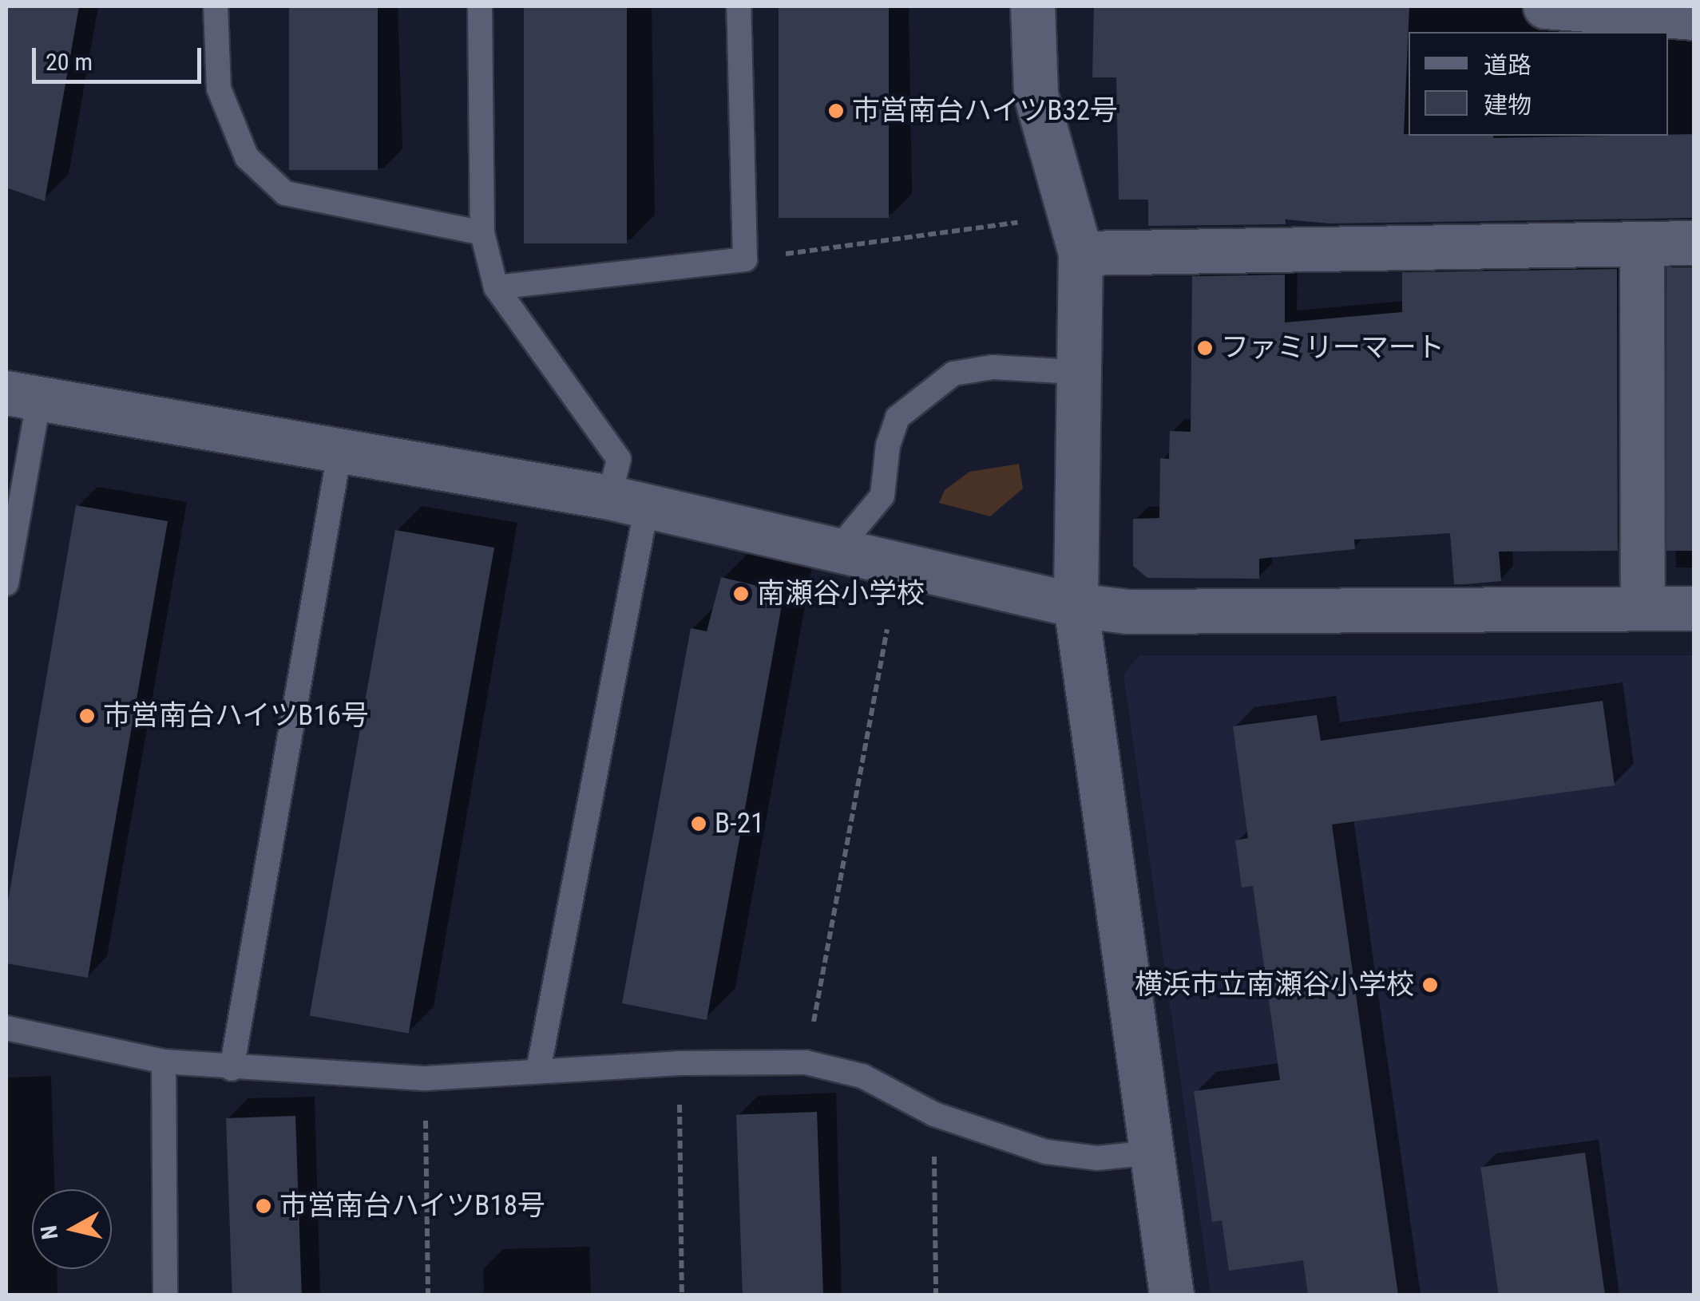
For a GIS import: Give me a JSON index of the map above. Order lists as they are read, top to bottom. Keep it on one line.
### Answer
{"places":["市営南台ハイツB32号","ファミリーマート","南瀬谷小学校","市営南台ハイツB16号","B-21","横浜市立南瀬谷小学校","市営南台ハイツB18号"],"legend":["道路","建物"],"scale_bar":"20 m","north":"left"}
